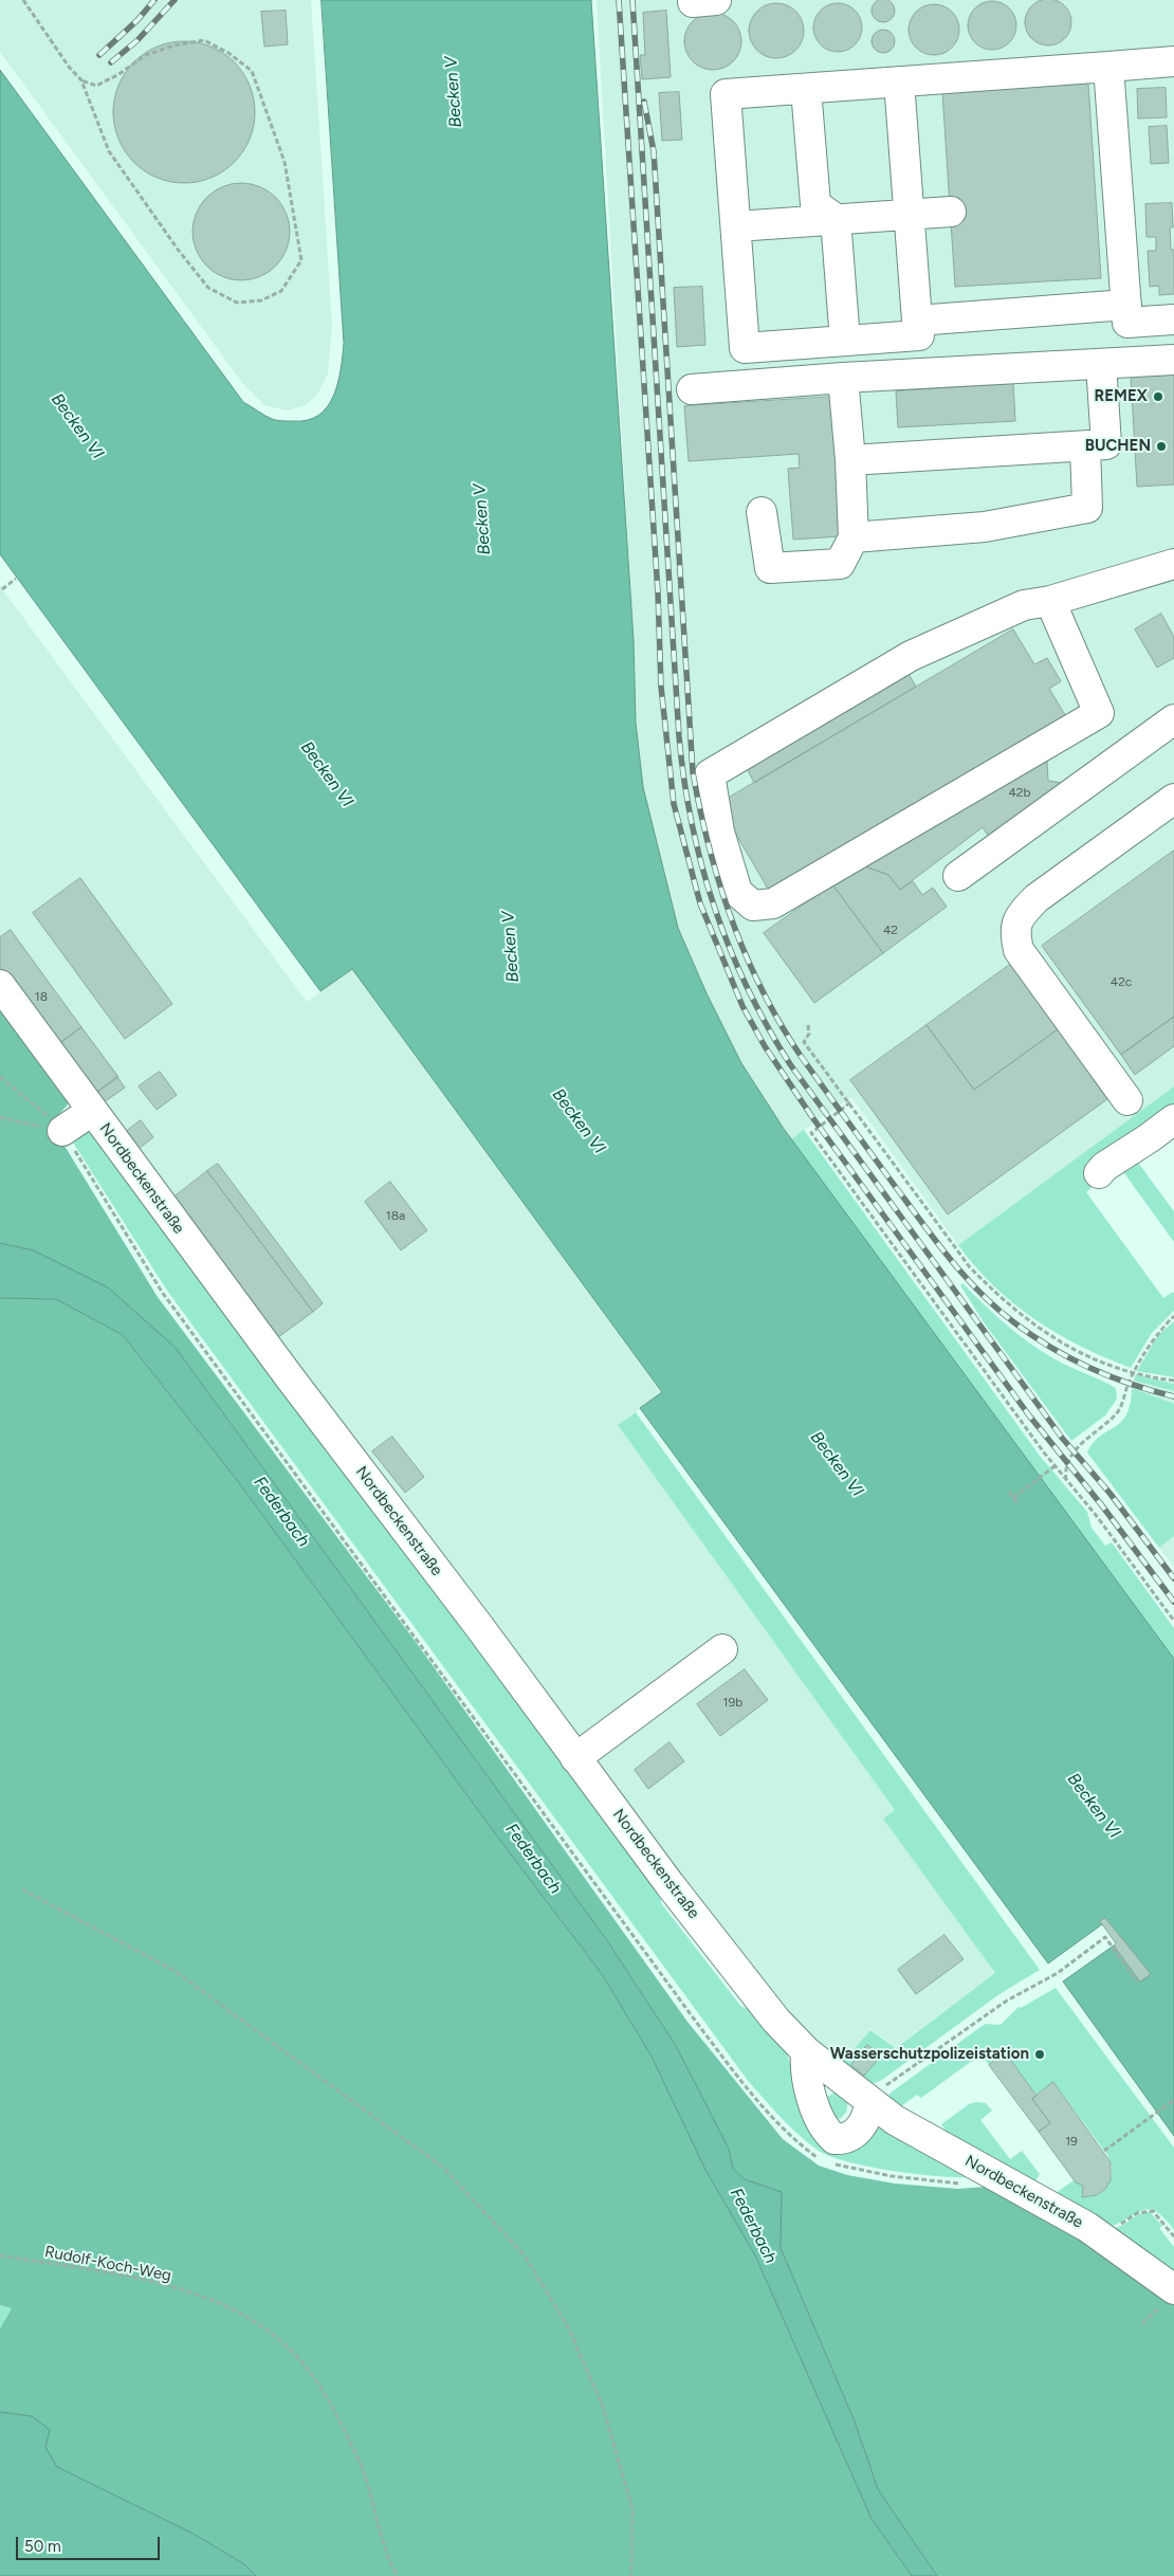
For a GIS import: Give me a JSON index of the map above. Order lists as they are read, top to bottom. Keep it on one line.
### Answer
{"streets":{"street":["Nordbeckenstraße"],"path":["Rudolf-Koch-Weg"]},"water":["Becken V","Becken VI","Federbach"],"places":["REMEX","BUCHEN","Wasserschutzpolizeistation"],"house_numbers":["42b","42","42c","18","18a","19b","19"],"scale_bar":"50 m"}
